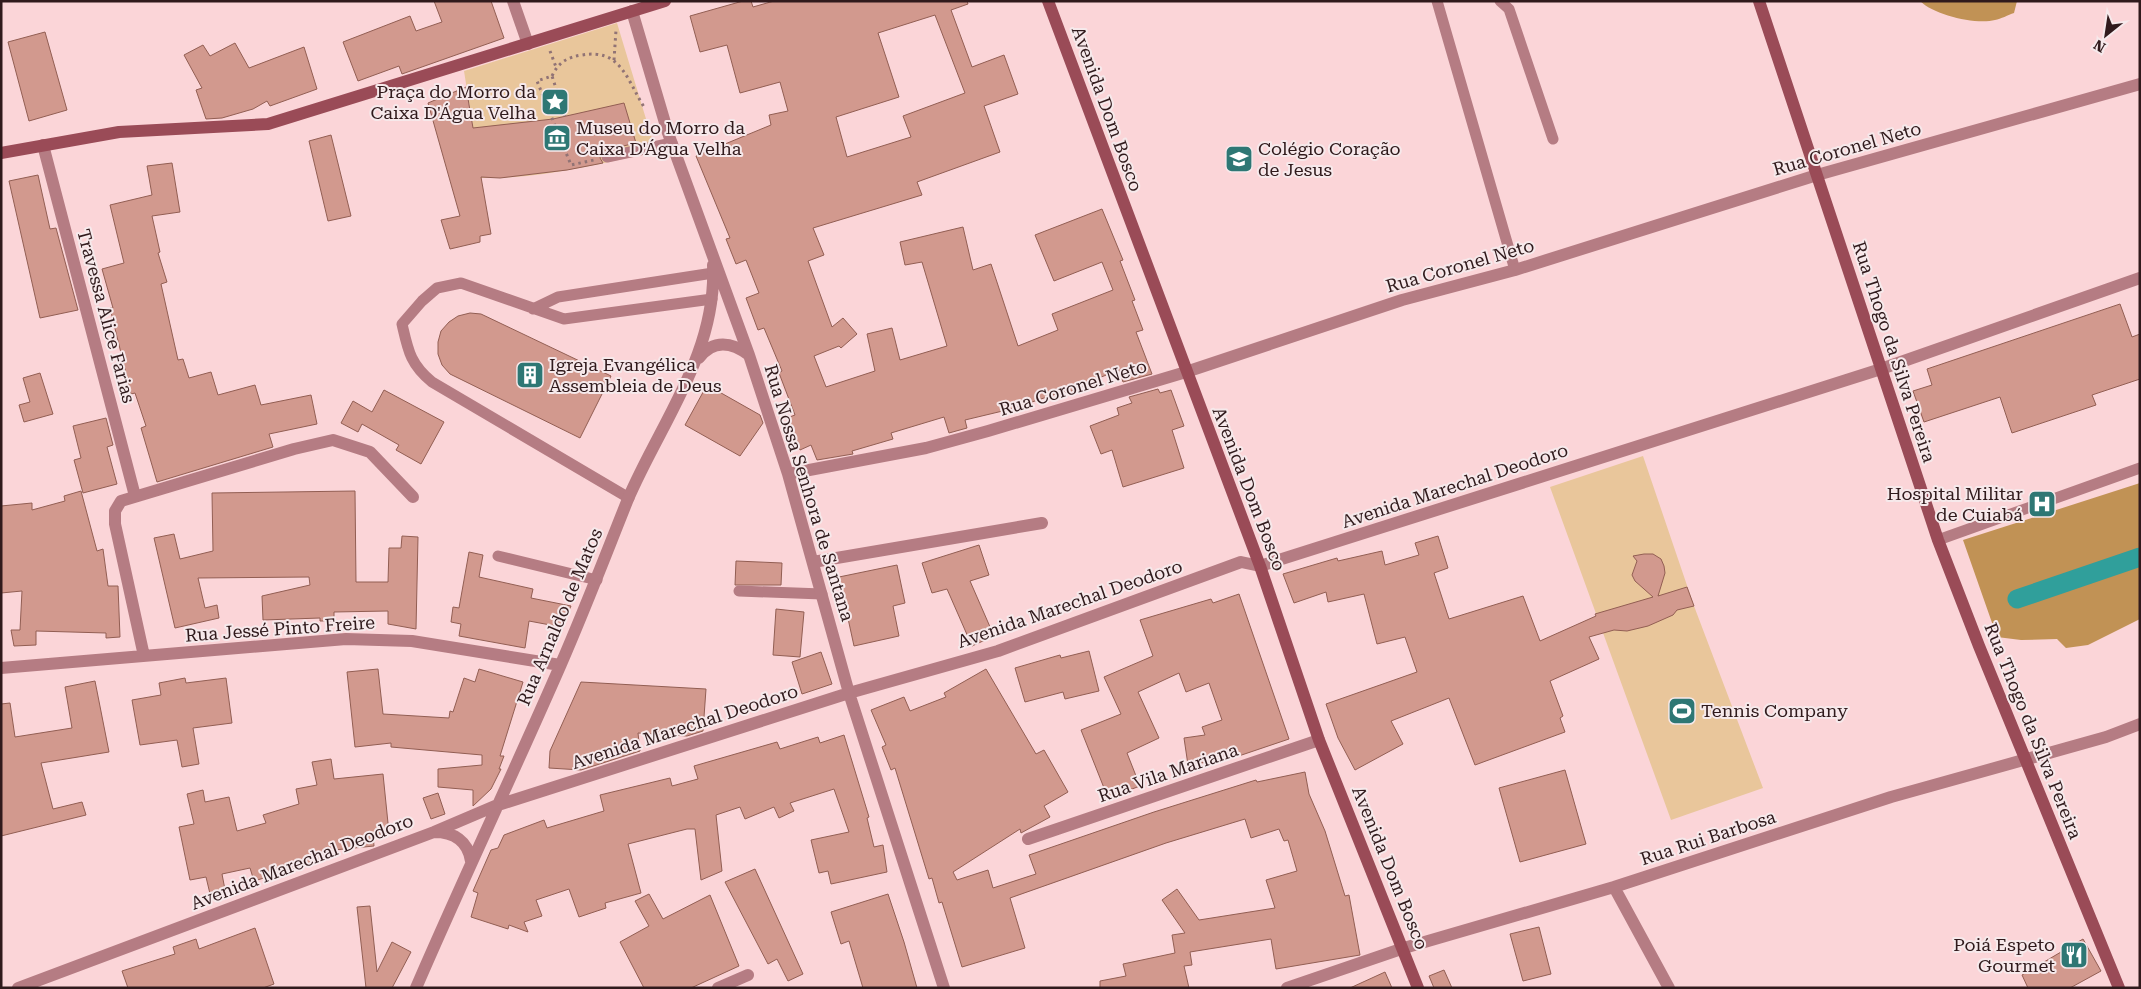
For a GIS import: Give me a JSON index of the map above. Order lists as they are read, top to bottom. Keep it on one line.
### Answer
{"streets":{"street":["Avenida Dom Bosco","Rua Coronel Neto","Travessa Alice Farias","Rua Thogo da Silva Pereira","Avenida Marechal Deodoro","Rua Nossa Senhora de Santana","Rua Arnaldo de Matos","Rua Jessé Pinto Freire","Rua Vila Mariana","Rua Rui Barbosa"]},"crossings":[["Avenida Dom Bosco","Rua Coronel Neto"],["Avenida Dom Bosco","Avenida Marechal Deodoro"],["Avenida Dom Bosco","Rua Vila Mariana"],["Avenida Dom Bosco","Rua Rui Barbosa"],["Rua Coronel Neto","Rua Thogo da Silva Pereira"],["Rua Coronel Neto","Rua Nossa Senhora de Santana"],["Rua Thogo da Silva Pereira","Avenida Marechal Deodoro"],["Rua Thogo da Silva Pereira","Rua Rui Barbosa"],["Avenida Marechal Deodoro","Rua Nossa Senhora de Santana"],["Avenida Marechal Deodoro","Rua Arnaldo de Matos"],["Rua Nossa Senhora de Santana","Rua Arnaldo de Matos"],["Rua Arnaldo de Matos","Rua Jessé Pinto Freire"]],"places":{"place":["Praça do Morro da Caixa D'Água Velha"],"museum":["Museu do Morro da Caixa D'Água Velha"],"school or university":["Colégio Coração de Jesus"],"building":["Igreja Evangélica Assembleia de Deus"],"hospital":["Hospital Militar de Cuiabá"],"sports":["Tennis Company"],"restaurant":["Poiá Espeto Gourmet"]},"north":"bottom left"}
